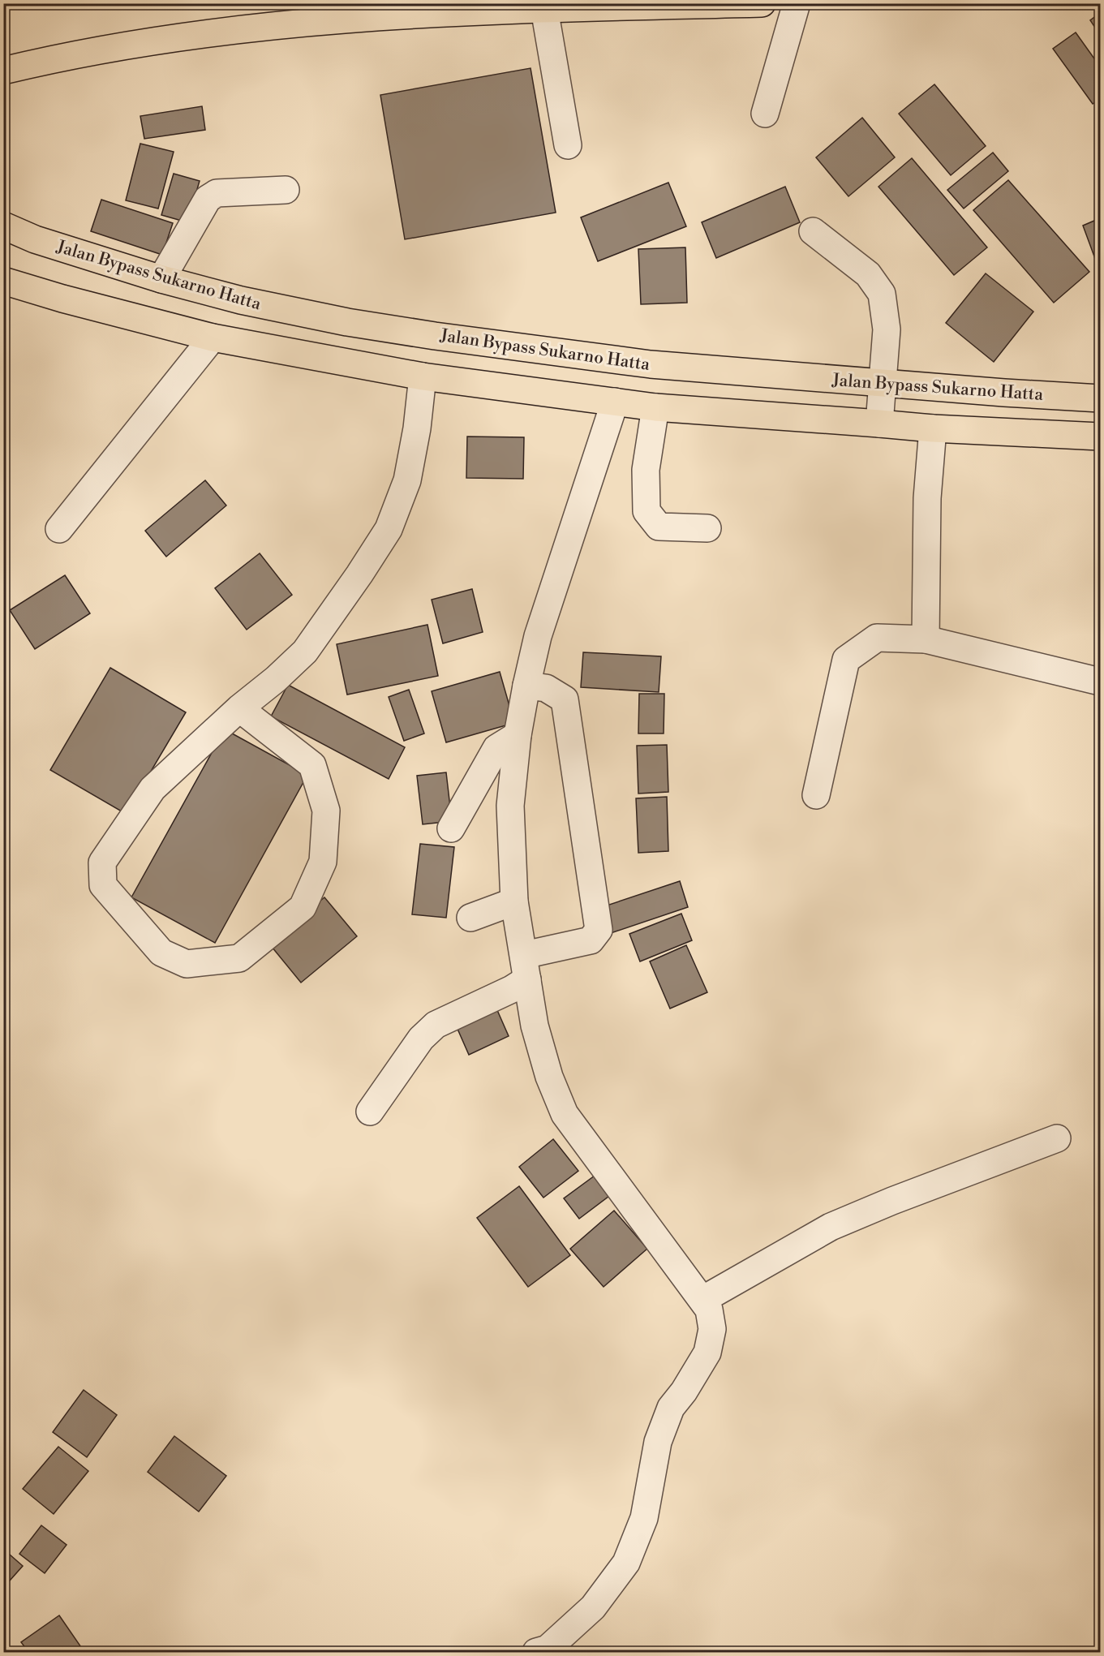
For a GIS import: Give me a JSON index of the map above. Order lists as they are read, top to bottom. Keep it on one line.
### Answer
{"streets":{"main road":["Jalan Bypass Sukarno Hatta"]}}
